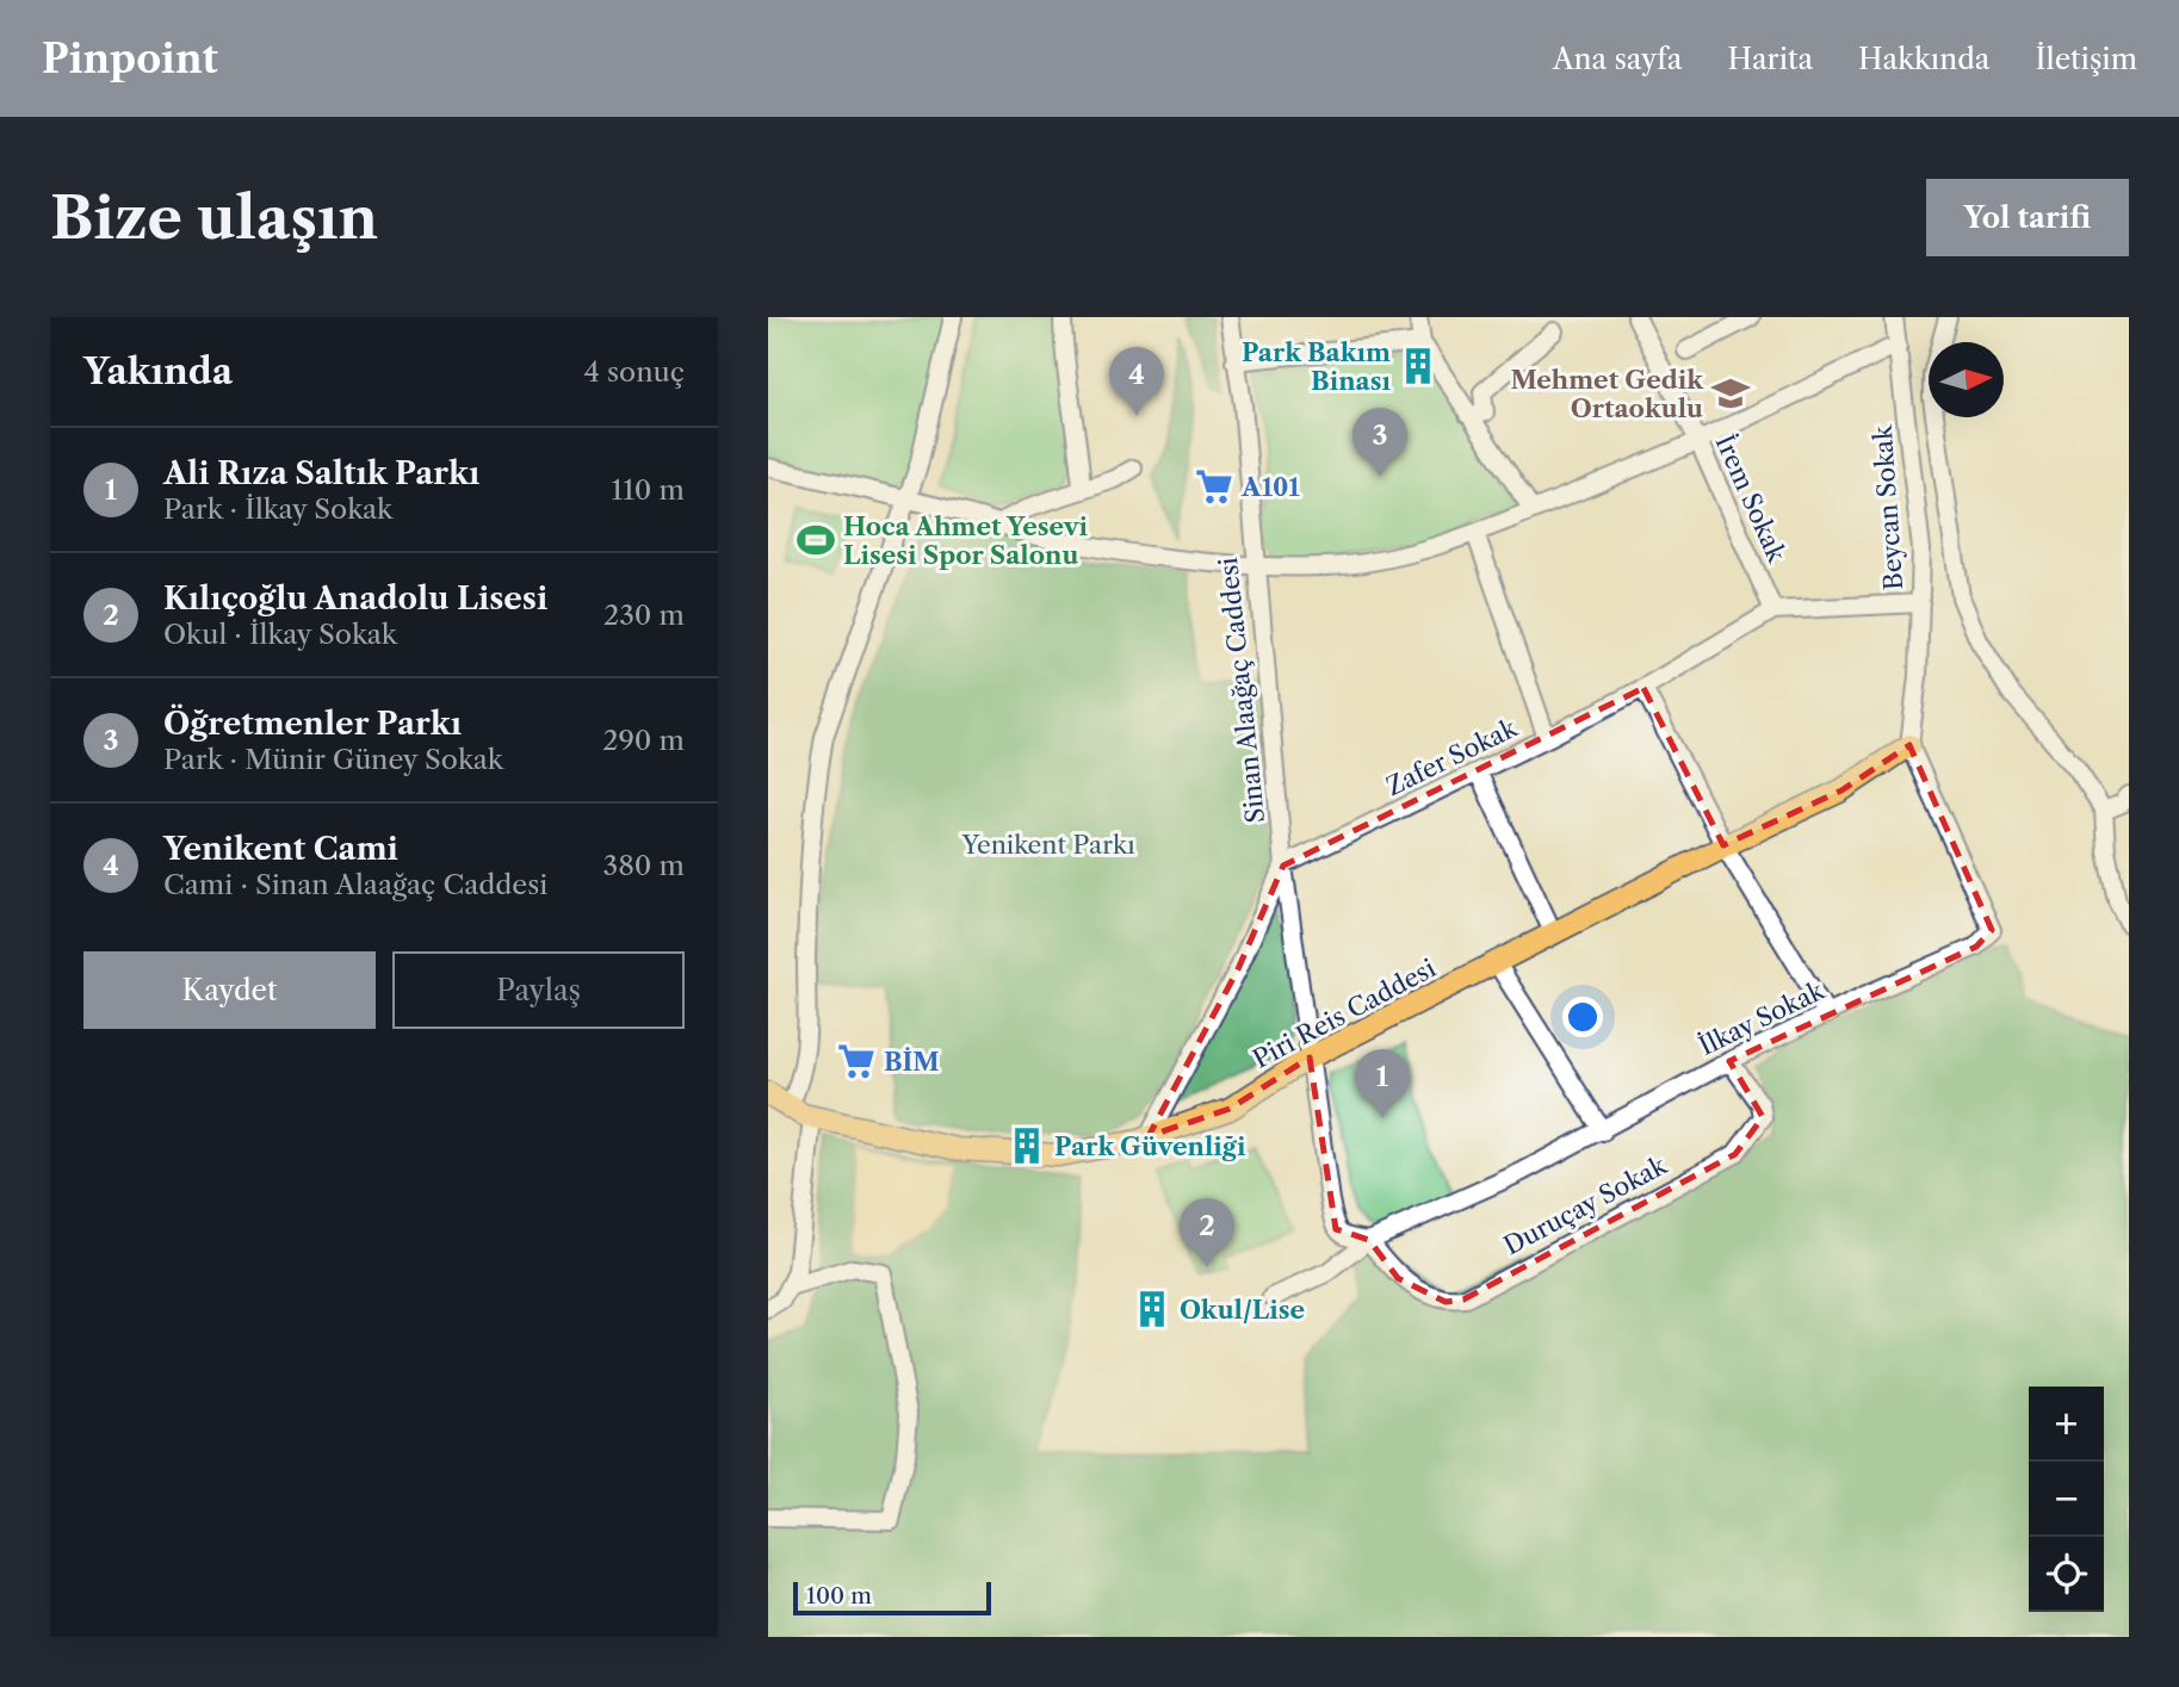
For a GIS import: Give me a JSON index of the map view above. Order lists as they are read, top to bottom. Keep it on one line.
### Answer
{"streets":{"main road":["Piri Reis Caddesi"],"street":["İrem Sokak","Beycan Sokak","Sinan Alaağaç Caddesi","Zafer Sokak","İlkay Sokak","Duruçay Sokak"]},"crossings":[["İrem Sokak","Zafer Sokak"],["Beycan Sokak","Zafer Sokak"],["Beycan Sokak","Piri Reis Caddesi"],["Beycan Sokak","İlkay Sokak"],["Sinan Alaağaç Caddesi","Zafer Sokak"],["Sinan Alaağaç Caddesi","Piri Reis Caddesi"],["Piri Reis Caddesi","İlkay Sokak"],["İlkay Sokak","Duruçay Sokak"]],"parks":["Yenikent Parkı"],"places":{"building":["Park Bakım Binası","Park Güvenliği","Okul/Lise"],"school or university":["Mehmet Gedik Ortaokulu"],"supermarket":["A101","BİM"],"sports":["Hoca Ahmet Yesevi Lisesi Spor Salonu"]},"scale_bar":"100 m","north":"right","page":{"header":"Pinpoint","nav":["Ana sayfa","Harita","Hakkında","İletişim"],"buttons":["Yol tarifi",["Kaydet","Paylaş"]],"title":"Bize ulaşın","heading":["Yakında","4 sonuç"],"pins":["4","3","1","2"],"list":[{"mark":"1","name":"Ali Rıza Saltık Parkı","note":"Park · İlkay Sokak","value":"110 m"},{"mark":"2","name":"Kılıçoğlu Anadolu Lisesi","note":"Okul · İlkay Sokak","value":"230 m"},{"mark":"3","name":"Öğretmenler Parkı","note":"Park · Münir Güney Sokak","value":"290 m"},{"mark":"4","name":"Yenikent Cami","note":"Cami · Sinan Alaağaç Caddesi","value":"380 m"}],"map_buttons":["+","−"],"scale":"100 m"}}
